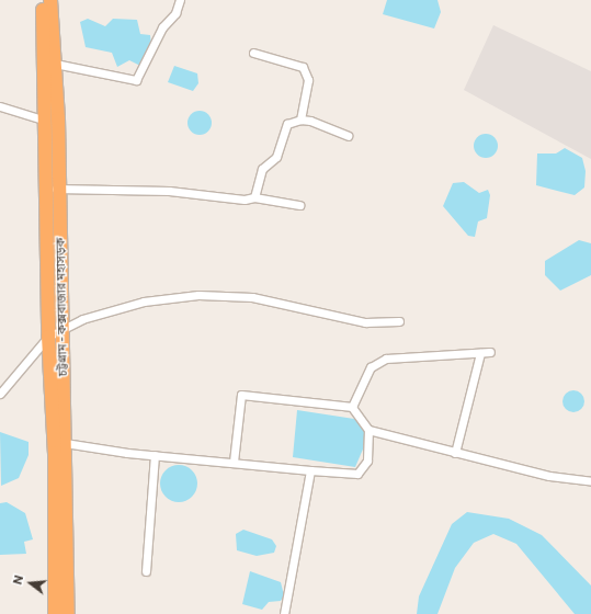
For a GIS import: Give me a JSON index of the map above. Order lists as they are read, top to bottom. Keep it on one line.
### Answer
{"streets":{"highway":["চট্টগ্রাম - কক্সবাজার মহাসড়ক"]},"north":"left"}
